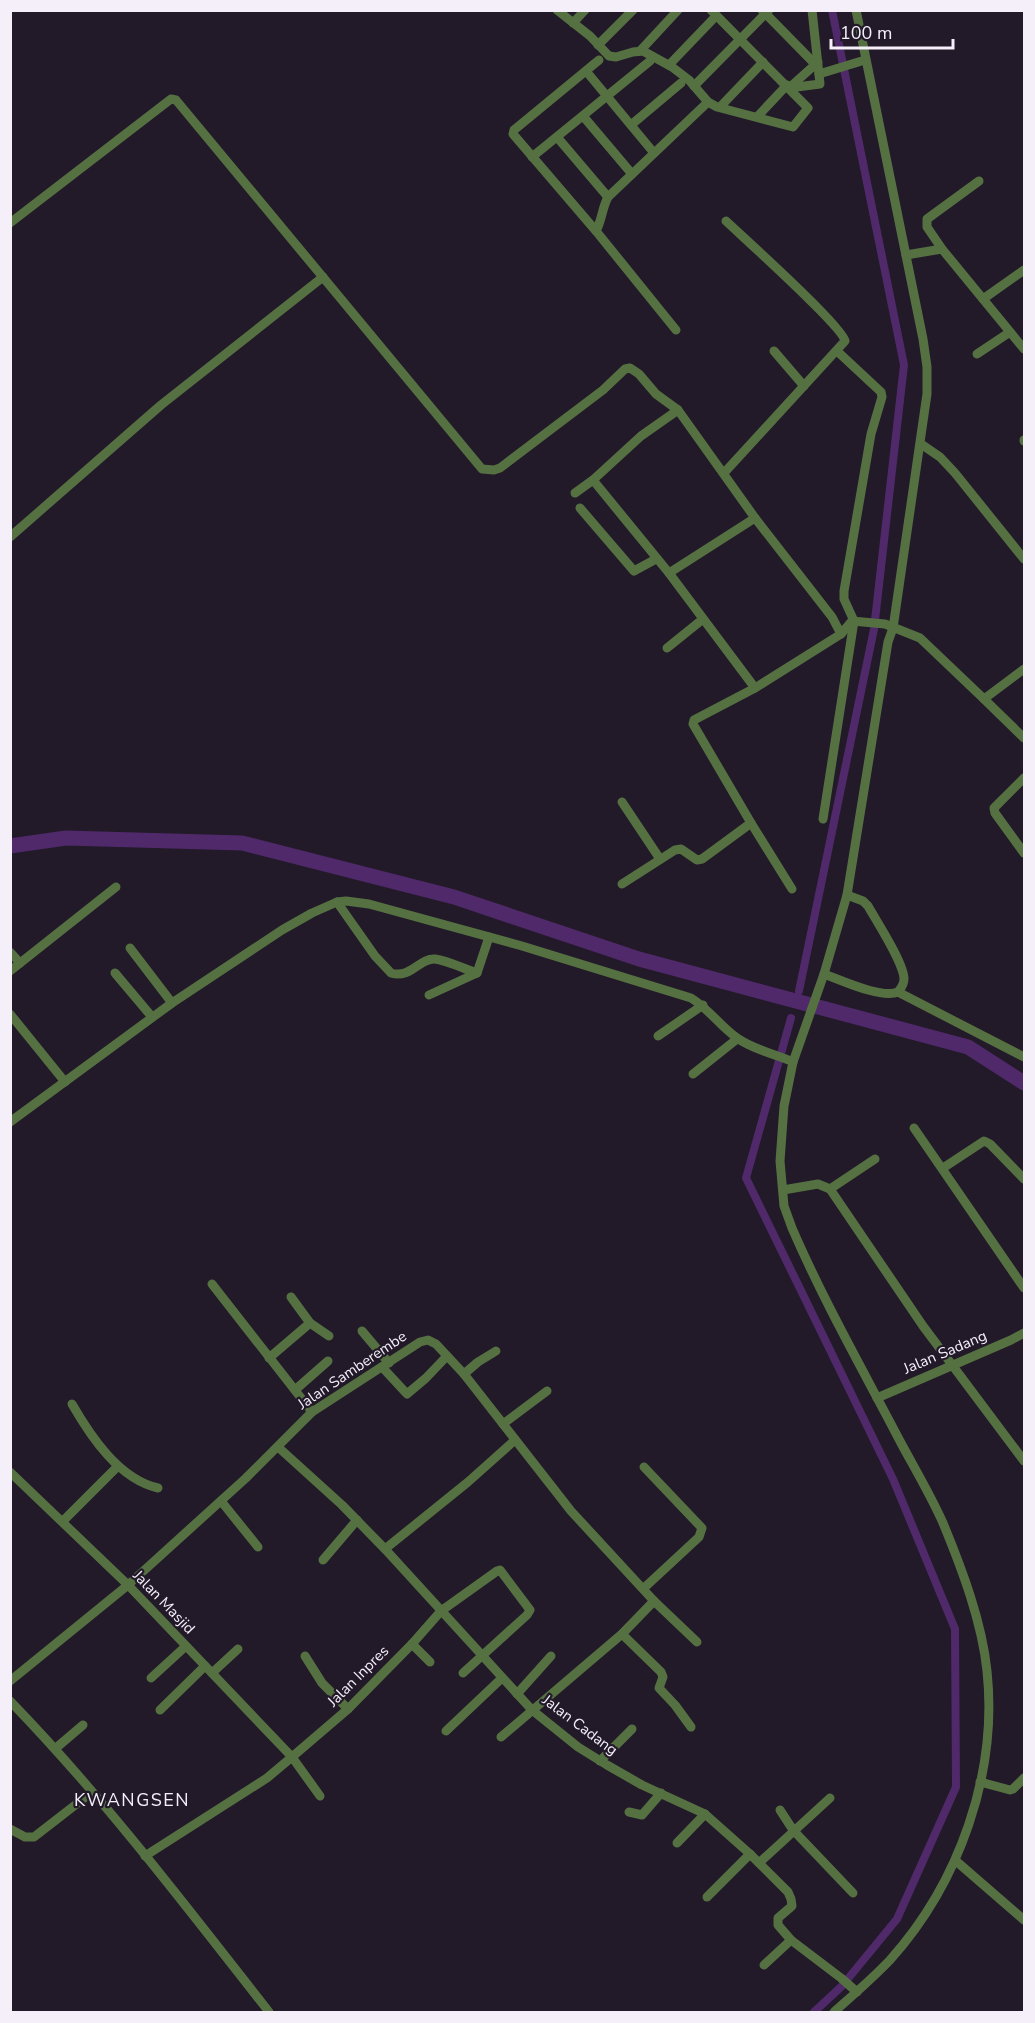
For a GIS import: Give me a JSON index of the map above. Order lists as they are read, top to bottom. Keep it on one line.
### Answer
{"streets":{"street":["Jalan Sadang","Jalan Samberembe","Jalan Masjid","Jalan Inpres","Jalan Cadang"]},"crossings":[["Jalan Samberembe","Jalan Masjid"],["Jalan Samberembe","Jalan Cadang"],["Jalan Masjid","Jalan Inpres"],["Jalan Inpres","Jalan Cadang"]],"districts":["KWANGSEN"],"scale_bar":"100 m"}
